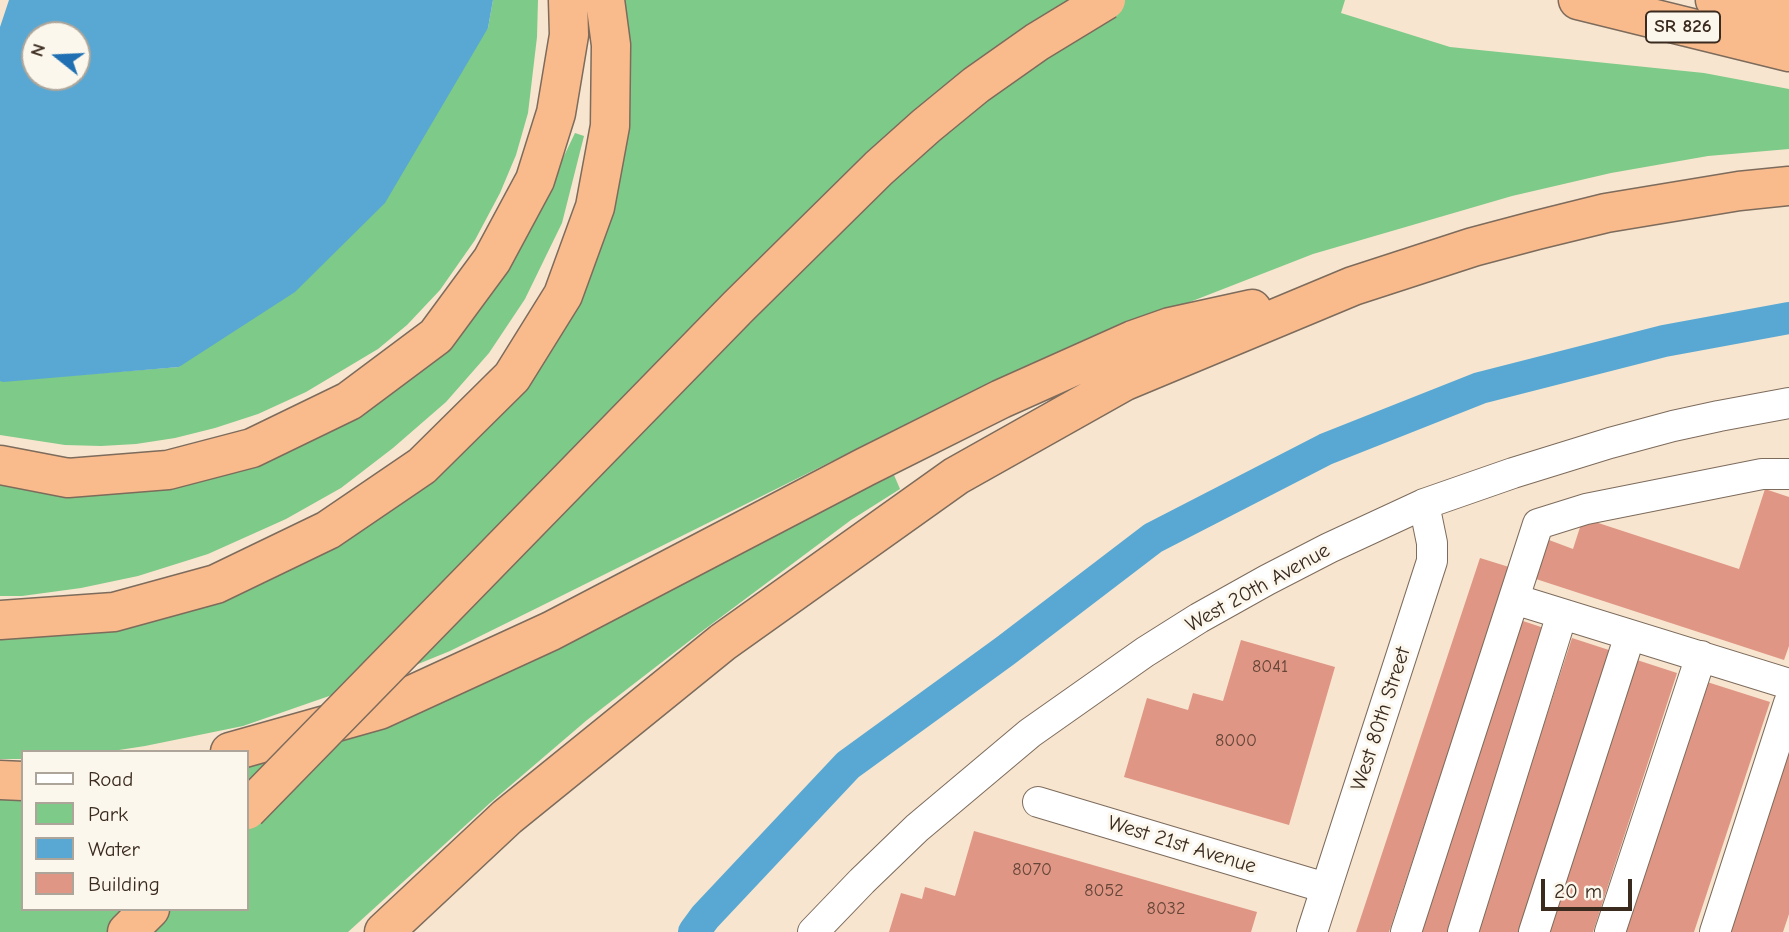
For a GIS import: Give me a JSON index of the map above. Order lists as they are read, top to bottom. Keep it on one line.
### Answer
{"streets":{"highway":["SR 826"],"street":["West 20th Avenue","West 80th Street","West 21st Avenue"]},"crossings":[["West 20th Avenue","West 80th Street"],["West 80th Street","West 21st Avenue"]],"house_numbers":["8041","8000","8070","8052","8032"],"legend":["Road","Park","Water","Building"],"scale_bar":"20 m","north":"left"}
